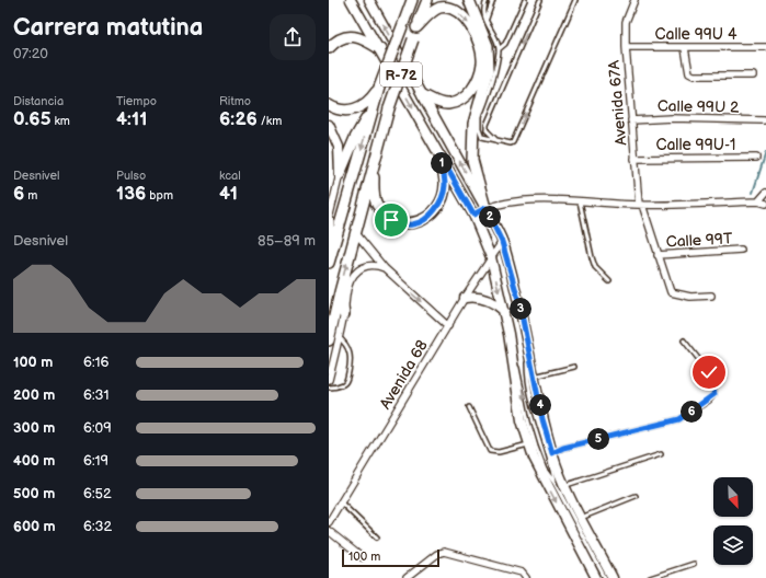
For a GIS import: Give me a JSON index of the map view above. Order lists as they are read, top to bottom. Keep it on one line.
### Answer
{"streets":{"main road":["R-72"],"street":["Calle 99U 4","Avenida 67A","Calle 99U 2","Calle 99U-1","Calle 99T","Avenida 68"]},"crossings":[["Calle 99U 4","Avenida 67A"],["Avenida 67A","Calle 99U 2"],["Avenida 67A","Calle 99U-1"],["Avenida 67A","Calle 99T"]],"scale_bar":"100 m","north":"bottom right","page":{"heading":["Carrera matutina","07:20"],"stats":[["Distancia","0.65 km"],["Tiempo","4:11"],["Ritmo","6:26 /km"],["Desnivel","6 m"],["Pulso","136 bpm"],["kcal","41"]],"pins":["1","2","3","4","6","5"],"chart":["Desnivel","85–89 m"],"list":[{"name":"100 m","note":"6:16"},{"name":"200 m","note":"6:31"},{"name":"300 m","note":"6:09"},{"name":"400 m","note":"6:19"},{"name":"500 m","note":"6:52"},{"name":"600 m","note":"6:32"}],"scale":"100 m"}}
